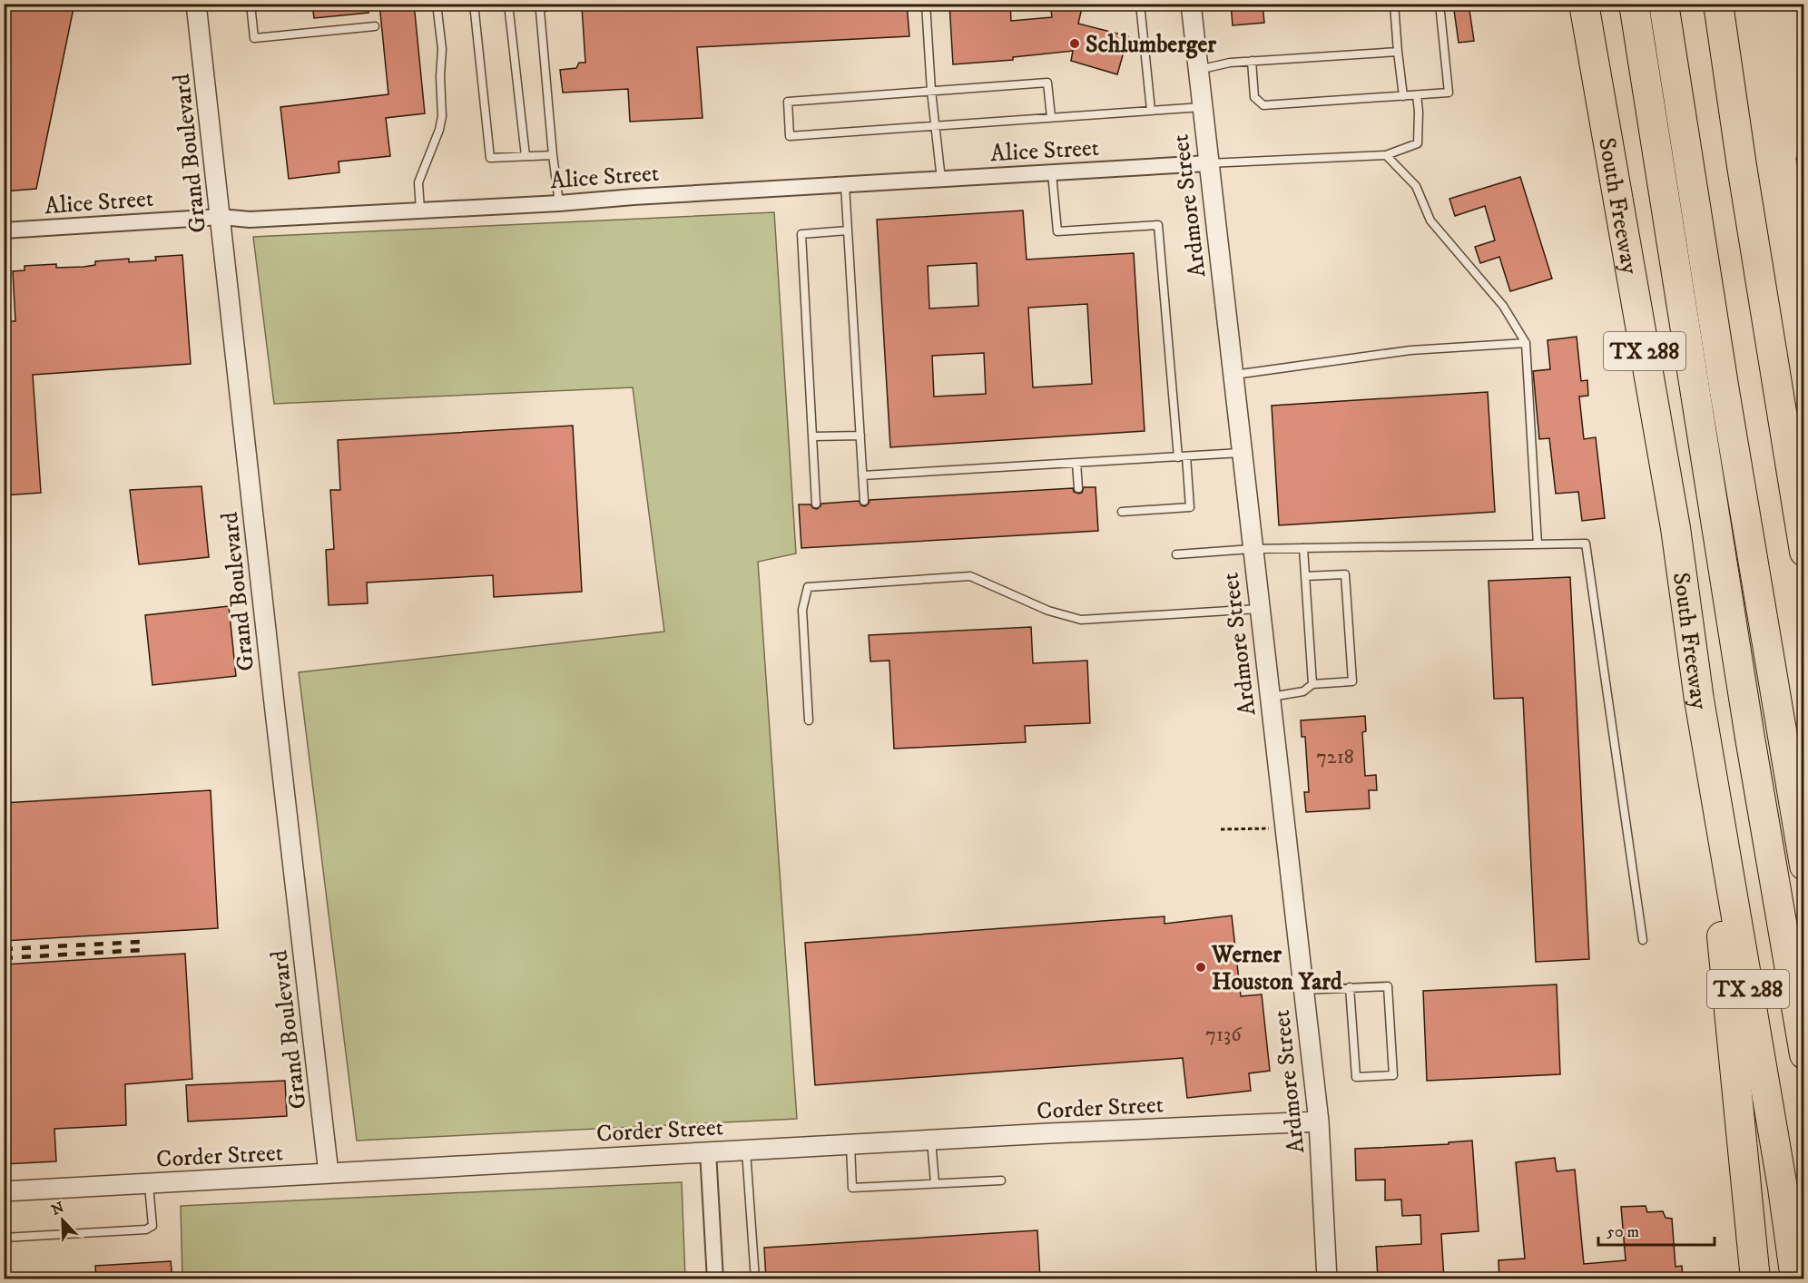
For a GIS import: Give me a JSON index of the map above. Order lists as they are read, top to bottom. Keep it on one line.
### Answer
{"streets":{"highway":["South Freeway","TX 288"],"street":["Alice Street","Grand Boulevard","Ardmore Street","Corder Street"]},"crossings":[["Alice Street","Grand Boulevard"],["Alice Street","Ardmore Street"],["Grand Boulevard","Corder Street"],["Ardmore Street","Corder Street"]],"places":["Schlumberger","Werner Houston Yard"],"house_numbers":["7218","7136"],"scale_bar":"50 m","north":"top left"}
